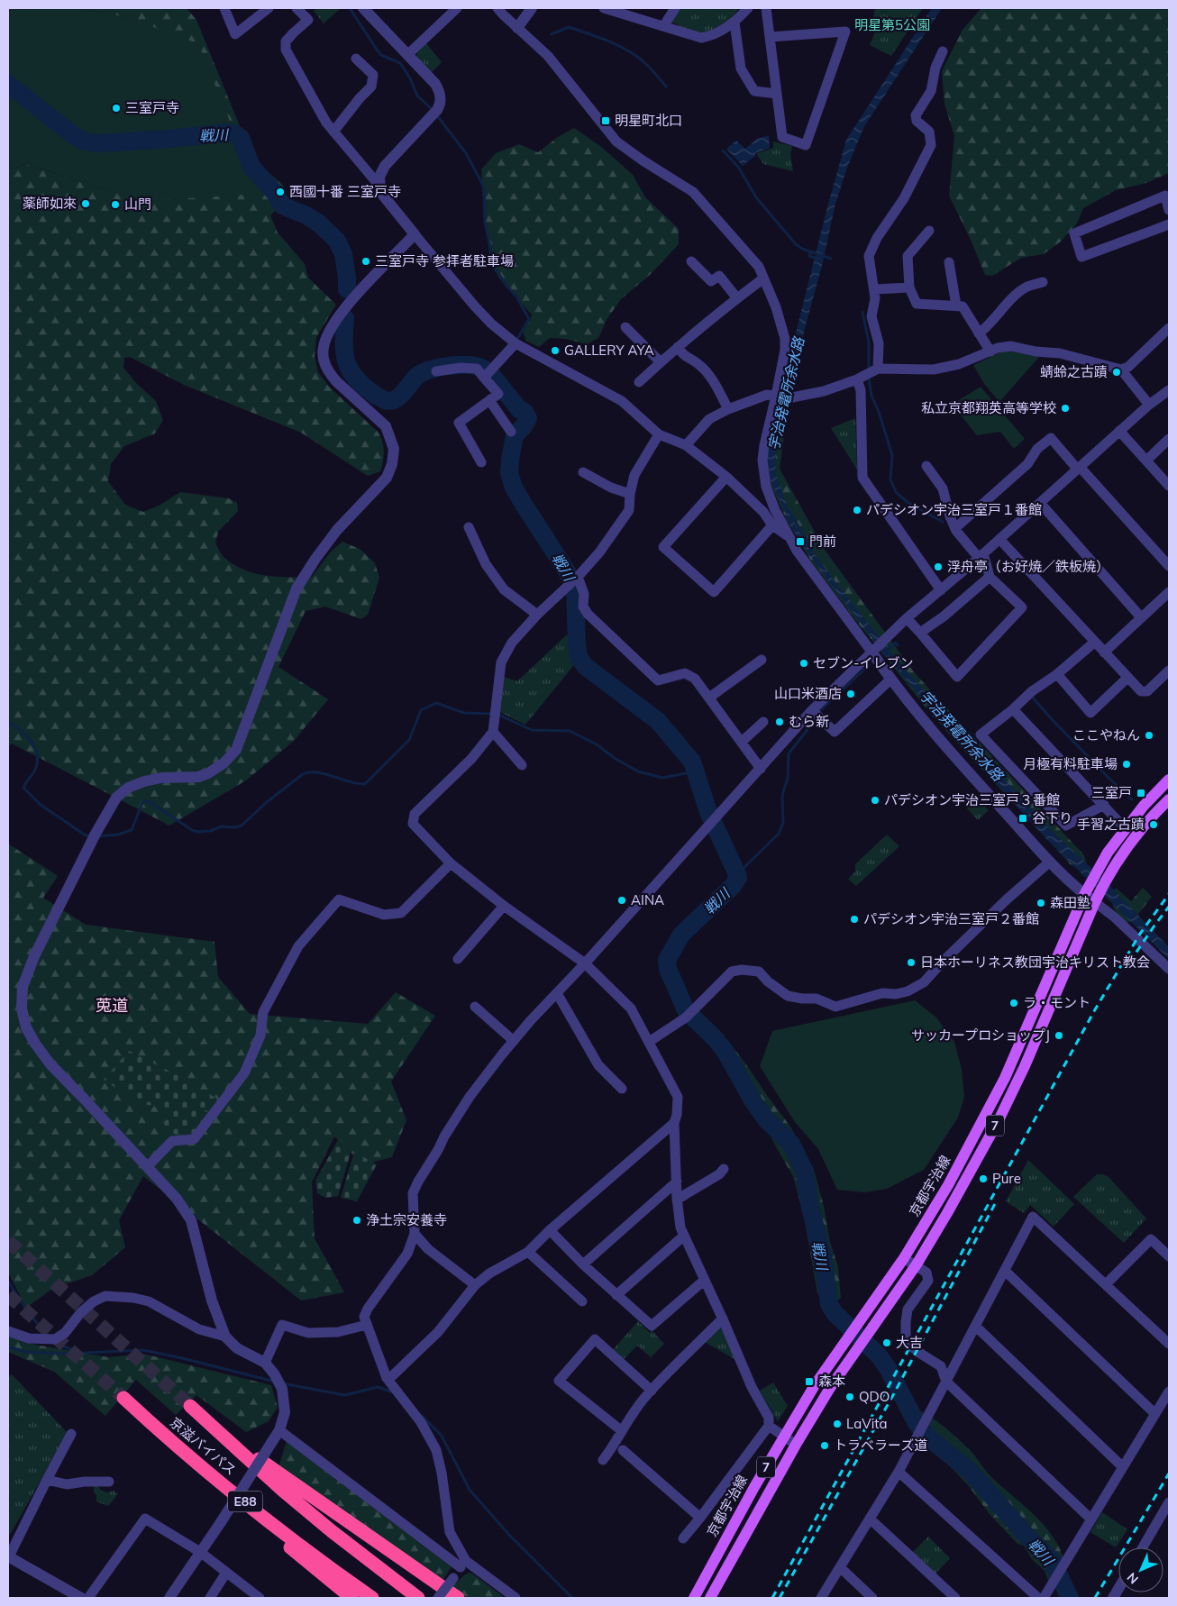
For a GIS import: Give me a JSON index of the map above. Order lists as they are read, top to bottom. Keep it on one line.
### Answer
{"streets":{"highway":["京滋バイパス","E88"],"main road":["7","京都宇治線"]},"districts":["莵道"],"water":["戦川","宇治発電所余水路"],"parks":["明星第5公園"],"places":{"other":["三室戸寺","西國十番 三室戸寺","薬師如來","山門","三室戸寺 参拝者駐車場","GALLERY AYA","蜻蛉之古蹟","私立京都翔英高等学校","パデシオン宇治三室戸１番館","浮舟亭（お好焼／鉄板焼）","セブン-イレブン","山口米酒店","むら新","ここやねん","月極有料駐車場","パデシオン宇治三室戸３番館","手習之古蹟","AINA","森田塾","パデシオン宇治三室戸２番館","日本ホーリネス教団宇治キリスト教会","ラ・モント","サッカープロショップJ","Pure","浄土宗安養寺","大吉","QDO","LaVita","トラベラーズ道"],"transit":["明星町北口","門前","三室戸","谷下り","森本"]},"north":"bottom left"}
